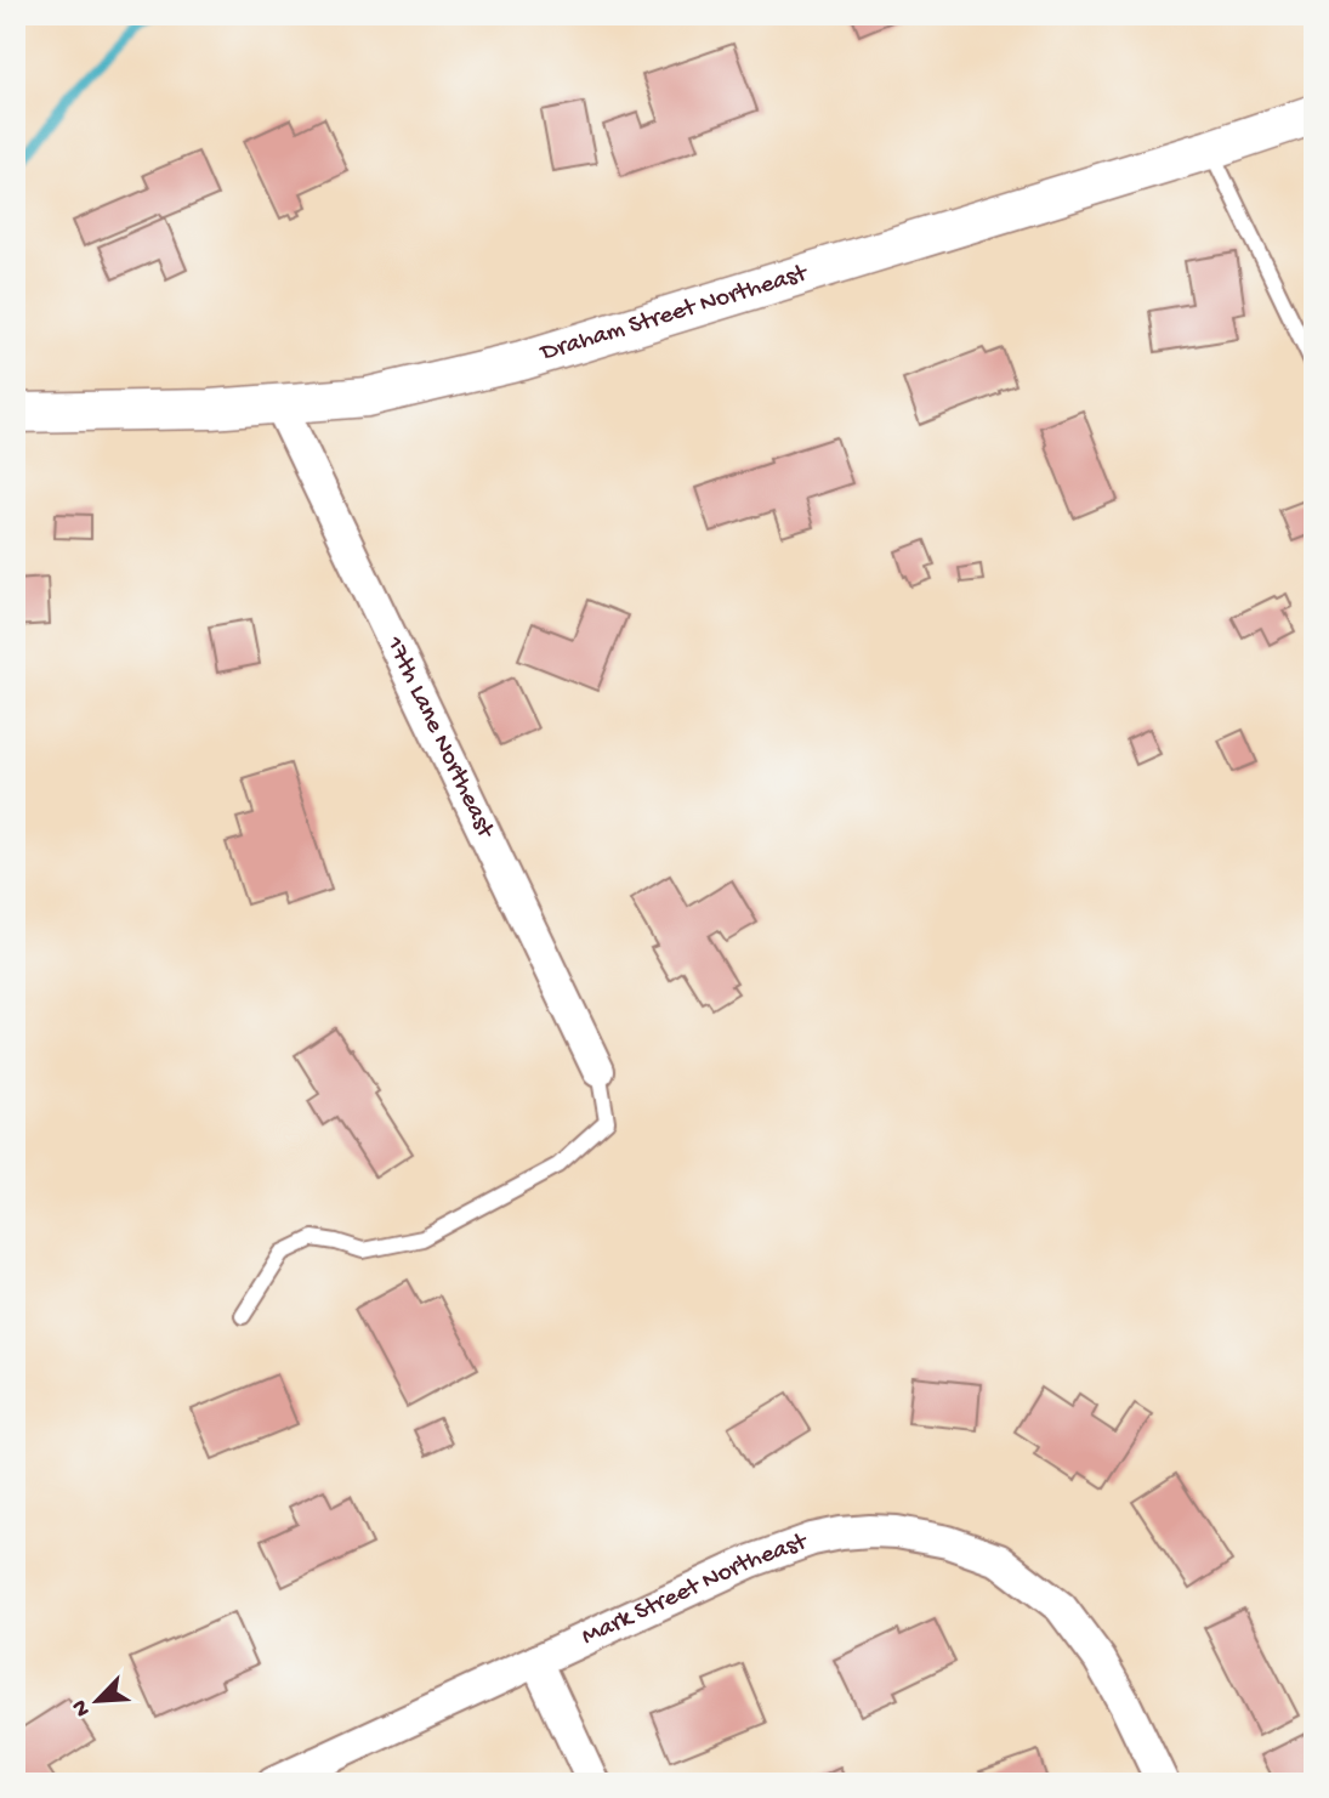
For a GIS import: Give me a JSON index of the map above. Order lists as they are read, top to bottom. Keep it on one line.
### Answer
{"streets":{"street":["Draham Street Northeast","17th Lane Northeast","Mark Street Northeast"]},"crossings":[["Draham Street Northeast","17th Lane Northeast"]],"north":"bottom left"}
